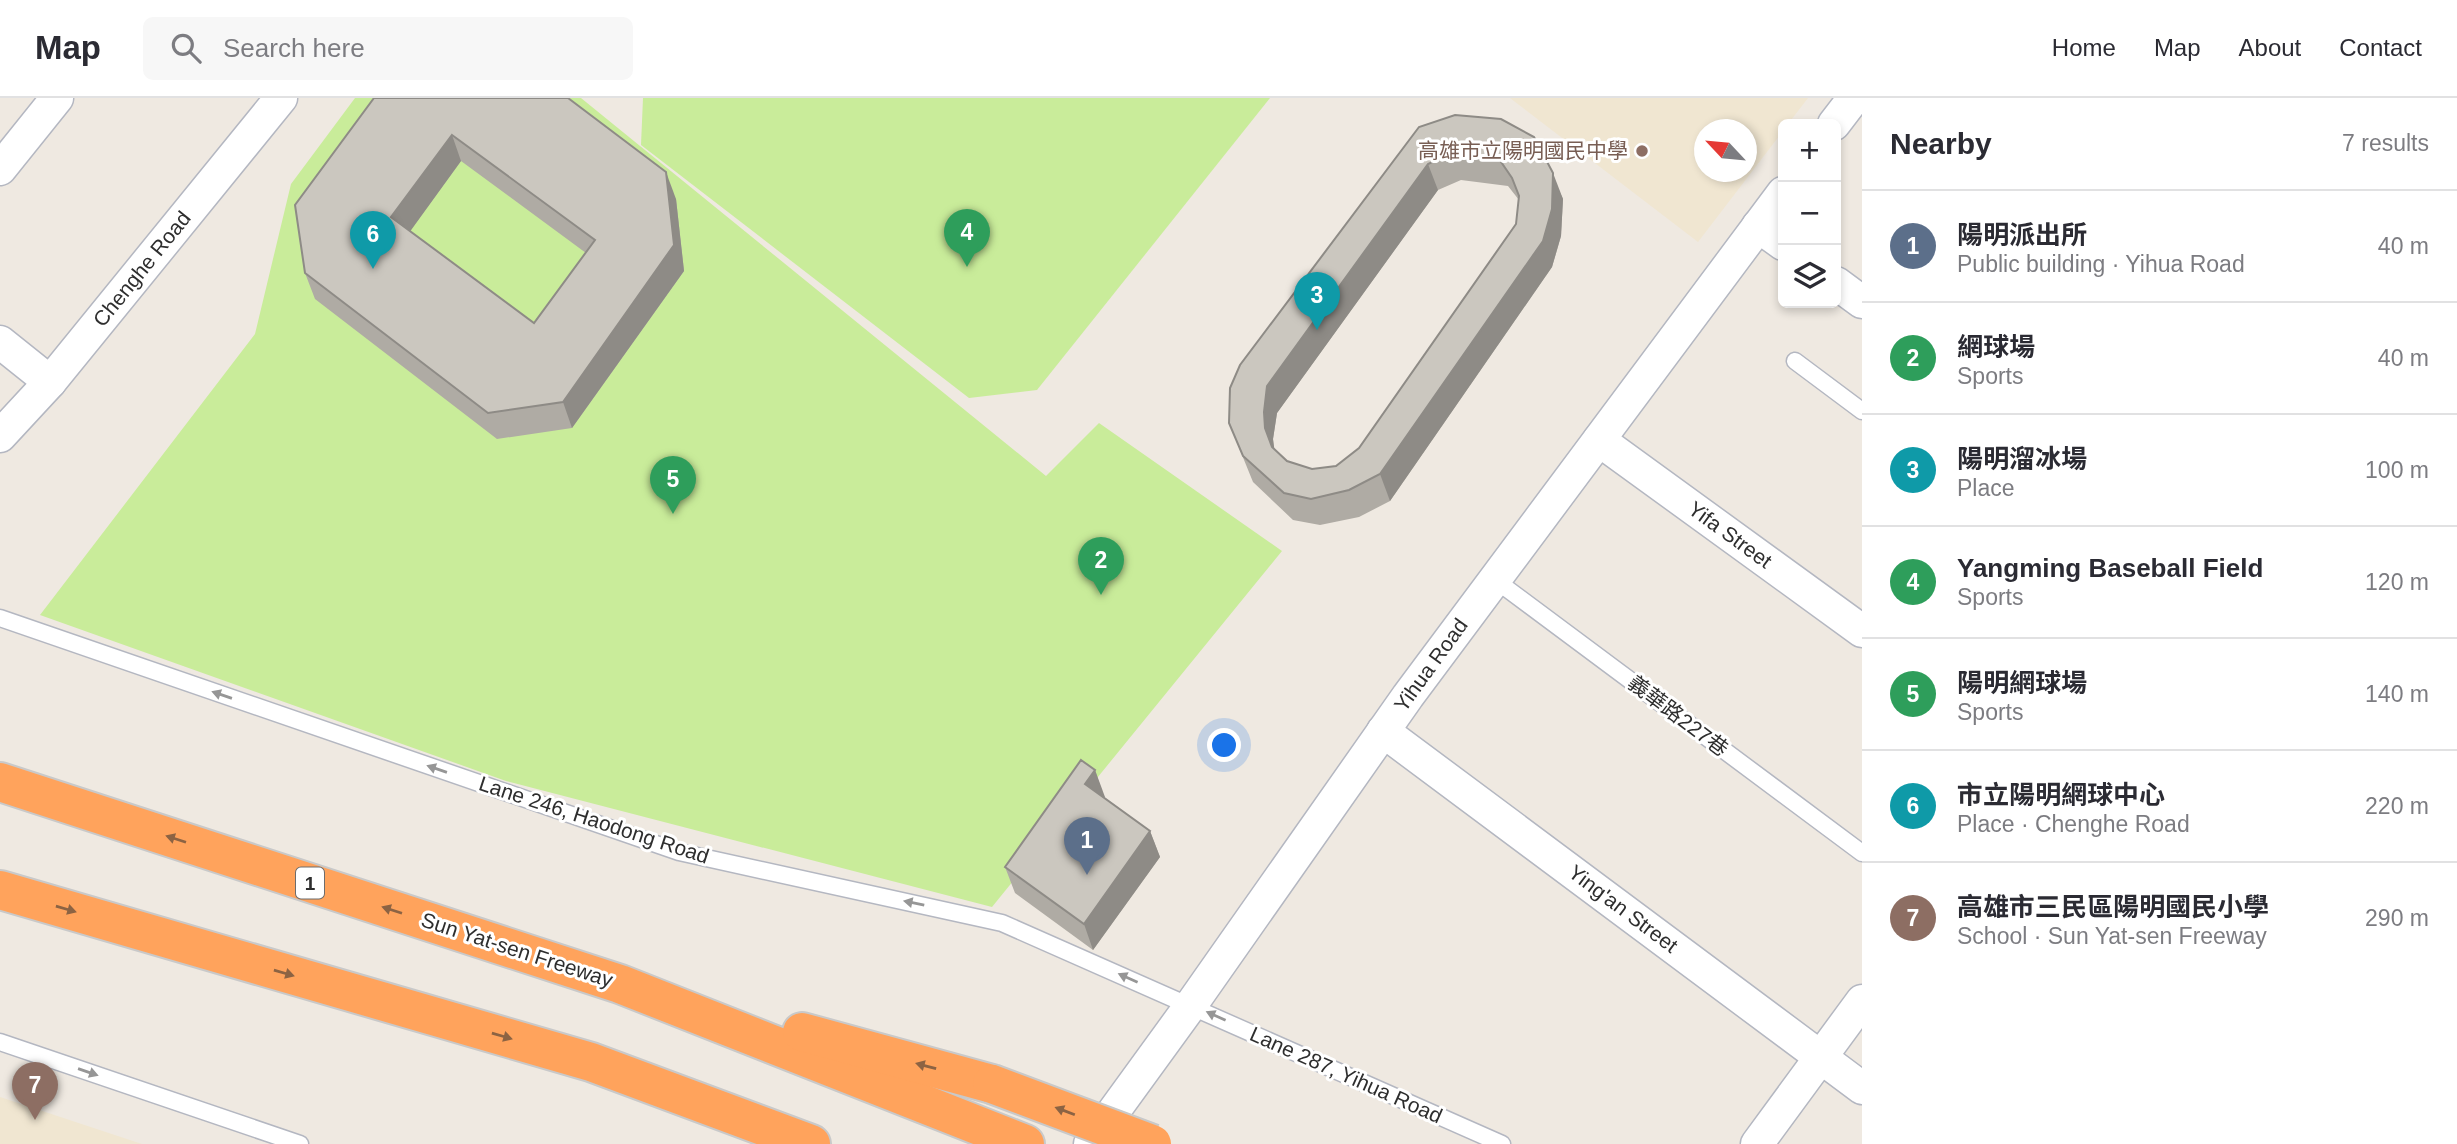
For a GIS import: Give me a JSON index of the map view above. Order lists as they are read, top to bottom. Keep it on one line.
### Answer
{"streets":{"highway":["1","Sun Yat-sen Freeway"],"street":["Chenghe Road","Yifa Street","Yihua Road","Ying'an Street"],"lane":["義華路227巷","Lane 246, Haodong Road","Lane 287, Yihua Road"]},"crossings":[["Yifa Street","Yihua Road"],["Yihua Road","義華路227巷"],["Yihua Road","Lane 246, Haodong Road"],["Yihua Road","Ying'an Street"],["Yihua Road","Lane 287, Yihua Road"],["Lane 246, Haodong Road","Lane 287, Yihua Road"]],"one_way":["Lane 246, Haodong Road","Lane 287, Yihua Road"],"places":["高雄市立陽明國民中學"],"north":"top left","page":{"header":"Map","search":"Search here","nav":["Home","Map","About","Contact"],"heading":["Nearby","7 results"],"map_buttons":["+","−"],"list":[{"mark":"1","name":"陽明派出所","note":"Public building · Yihua Road","value":"40 m"},{"mark":"2","name":"網球場","note":"Sports","value":"40 m"},{"mark":"3","name":"陽明溜冰場","note":"Place","value":"100 m"},{"mark":"4","name":"Yangming Baseball Field","note":"Sports","value":"120 m"},{"mark":"5","name":"陽明網球場","note":"Sports","value":"140 m"},{"mark":"6","name":"市立陽明網球中心","note":"Place · Chenghe Road","value":"220 m"},{"mark":"7","name":"高雄市三民區陽明國民小學","note":"School · Sun Yat-sen Freeway","value":"290 m"}],"pins":["4","6","3","5","2","1","7"]}}
